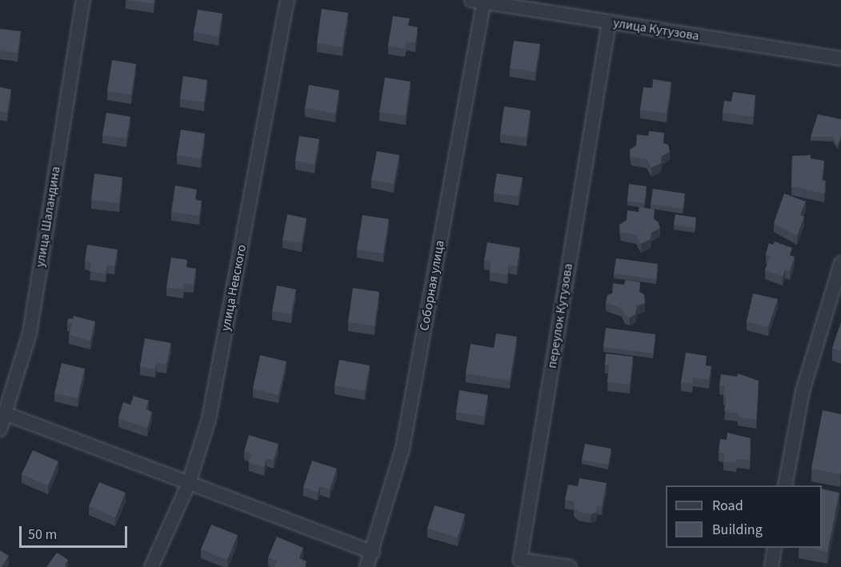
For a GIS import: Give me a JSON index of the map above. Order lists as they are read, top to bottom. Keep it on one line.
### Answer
{"streets":{"street":["улица Кутузова","улица Шаландина","Соборная улица","улица Невского","переулок Кутузова"]},"crossings":[["улица Кутузова","Соборная улица"],["улица Кутузова","переулок Кутузова"]],"legend":["Road","Building"],"scale_bar":"50 m"}
